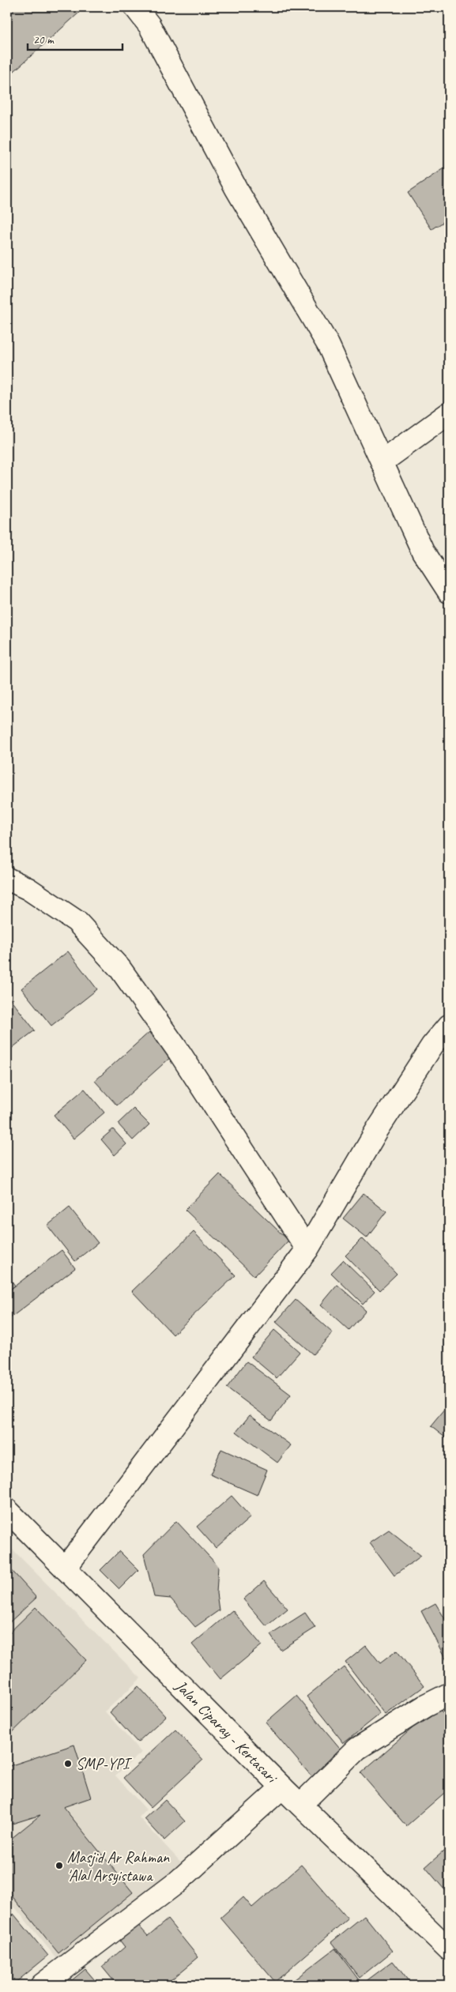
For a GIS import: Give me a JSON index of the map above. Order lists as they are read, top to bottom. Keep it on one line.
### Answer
{"streets":{"street":["Jalan Ciparay - Kertasari"]},"places":["SMP-YPI","Masjid Ar Rahman 'Alal Arsyistawa"],"scale_bar":"20 m"}
